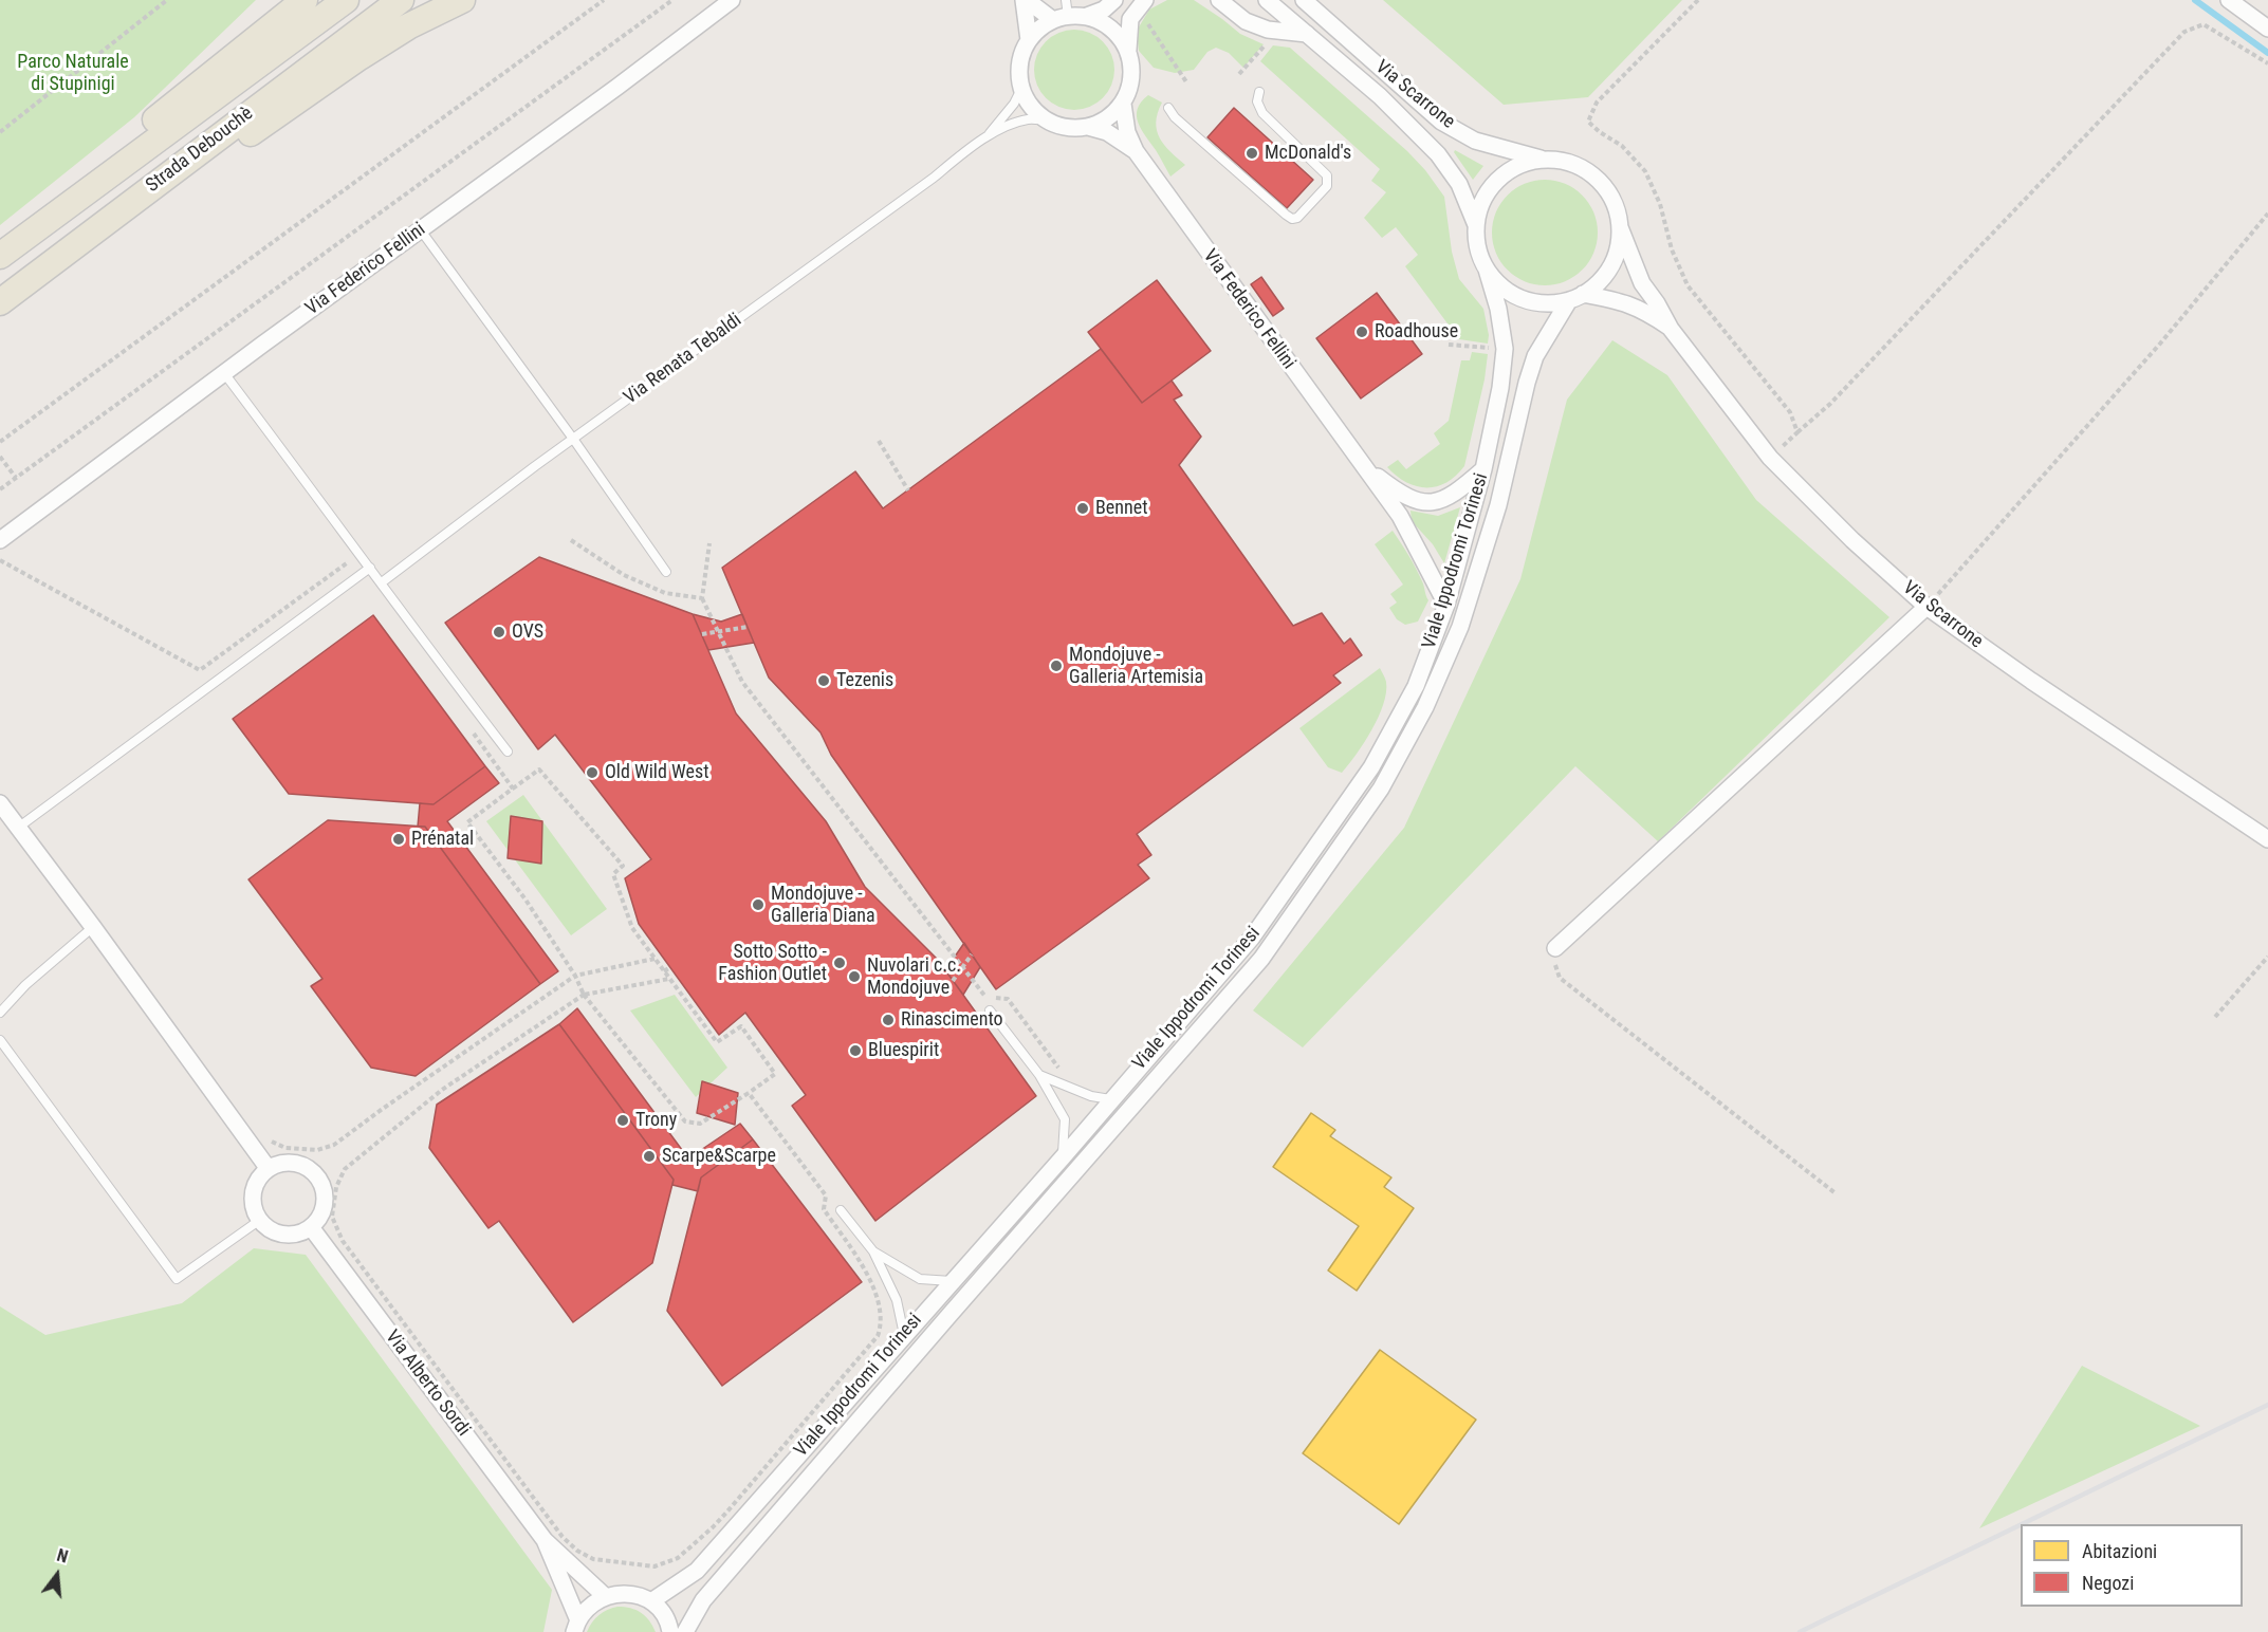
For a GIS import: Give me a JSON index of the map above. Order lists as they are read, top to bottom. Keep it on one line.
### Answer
{"streets":{"main road":["Strada Debouchè"],"street":["Via Scarrone","Via Federico Fellini","Viale Ippodromi Torinesi","Via Alberto Sordi"],"lane":["Via Renata Tebaldi"]},"crossings":[["Via Scarrone","Viale Ippodromi Torinesi"],["Via Federico Fellini","Via Renata Tebaldi"],["Via Federico Fellini","Viale Ippodromi Torinesi"]],"parks":["Parco Naturale di Stupinigi"],"places":["McDonald's","Roadhouse","Bennet","OVS","Mondojuve - Galleria Artemisia","Tezenis","Old Wild West","Prénatal","Mondojuve - Galleria Diana","Sotto Sotto - Fashion Outlet","Nuvolari c.c. Mondojuve","Rinascimento","Bluespirit","Trony","Scarpe&Scarpe"],"legend":["Abitazioni","Negozi"],"north":"top"}
